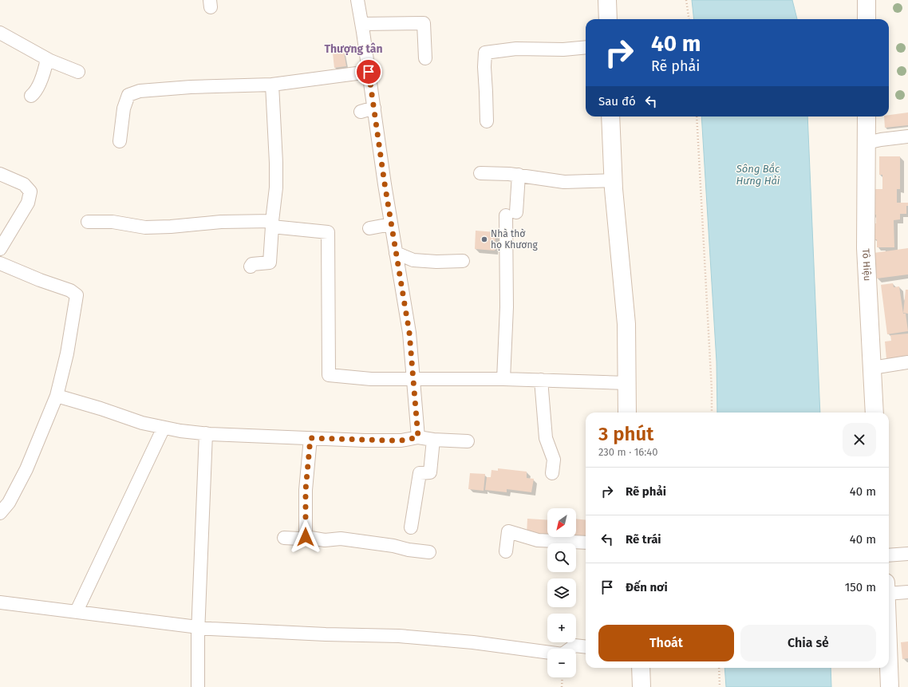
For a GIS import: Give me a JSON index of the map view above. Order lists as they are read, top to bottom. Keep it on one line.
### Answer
{"streets":{"main road":["Tô Hiệu"]},"districts":["Thượng tân"],"water":["Sông Bắc Hưng Hải"],"places":["Nhà thờ họ Khương"],"north":"bottom left","page":{"turn":["40 m","Rẽ phải"],"then":"Sau đó","heading":["3 phút","230 m · 16:40"],"list":[{"name":"Rẽ phải","value":"40 m"},{"name":"Rẽ trái","value":"40 m"},{"name":"Đến nơi","value":"150 m"}],"map_buttons":["+","−"],"buttons":["Thoát","Chia sẻ"]}}
